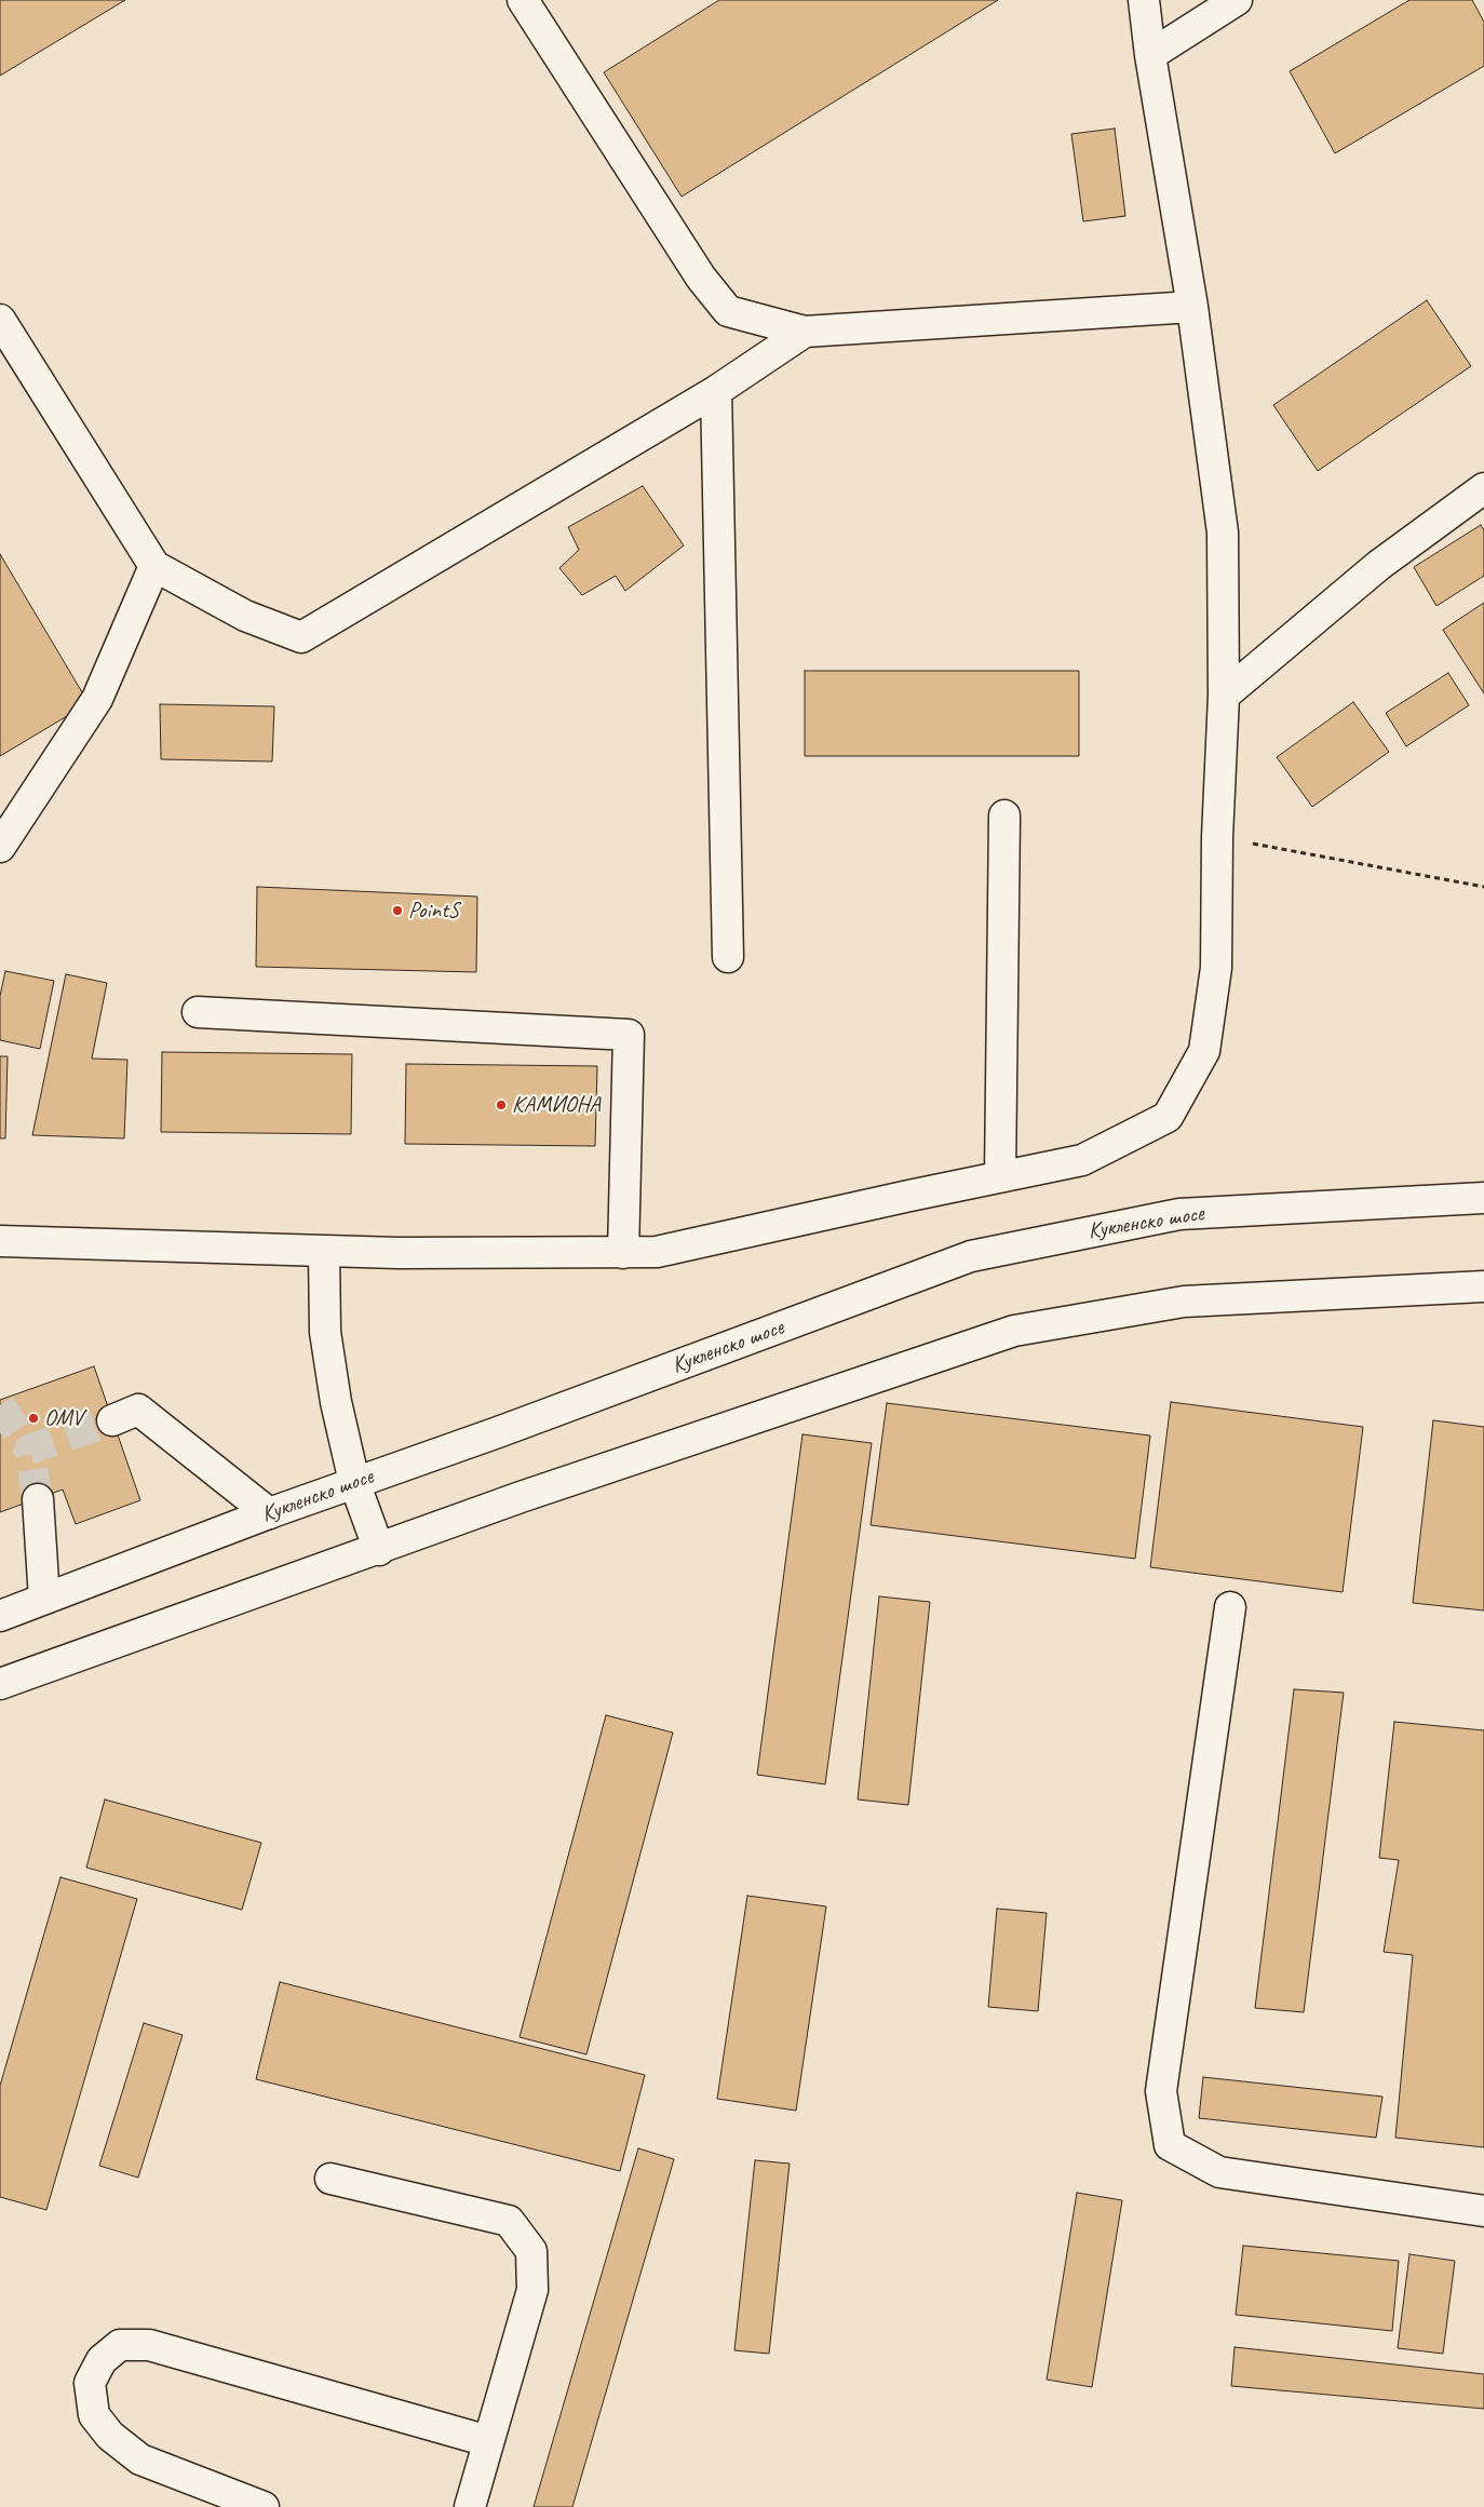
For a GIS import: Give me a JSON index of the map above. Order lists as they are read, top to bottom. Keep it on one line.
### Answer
{"streets":{"main road":["Кукленско шосе"]},"places":["PointS","КАМИОНА","OMV"]}
